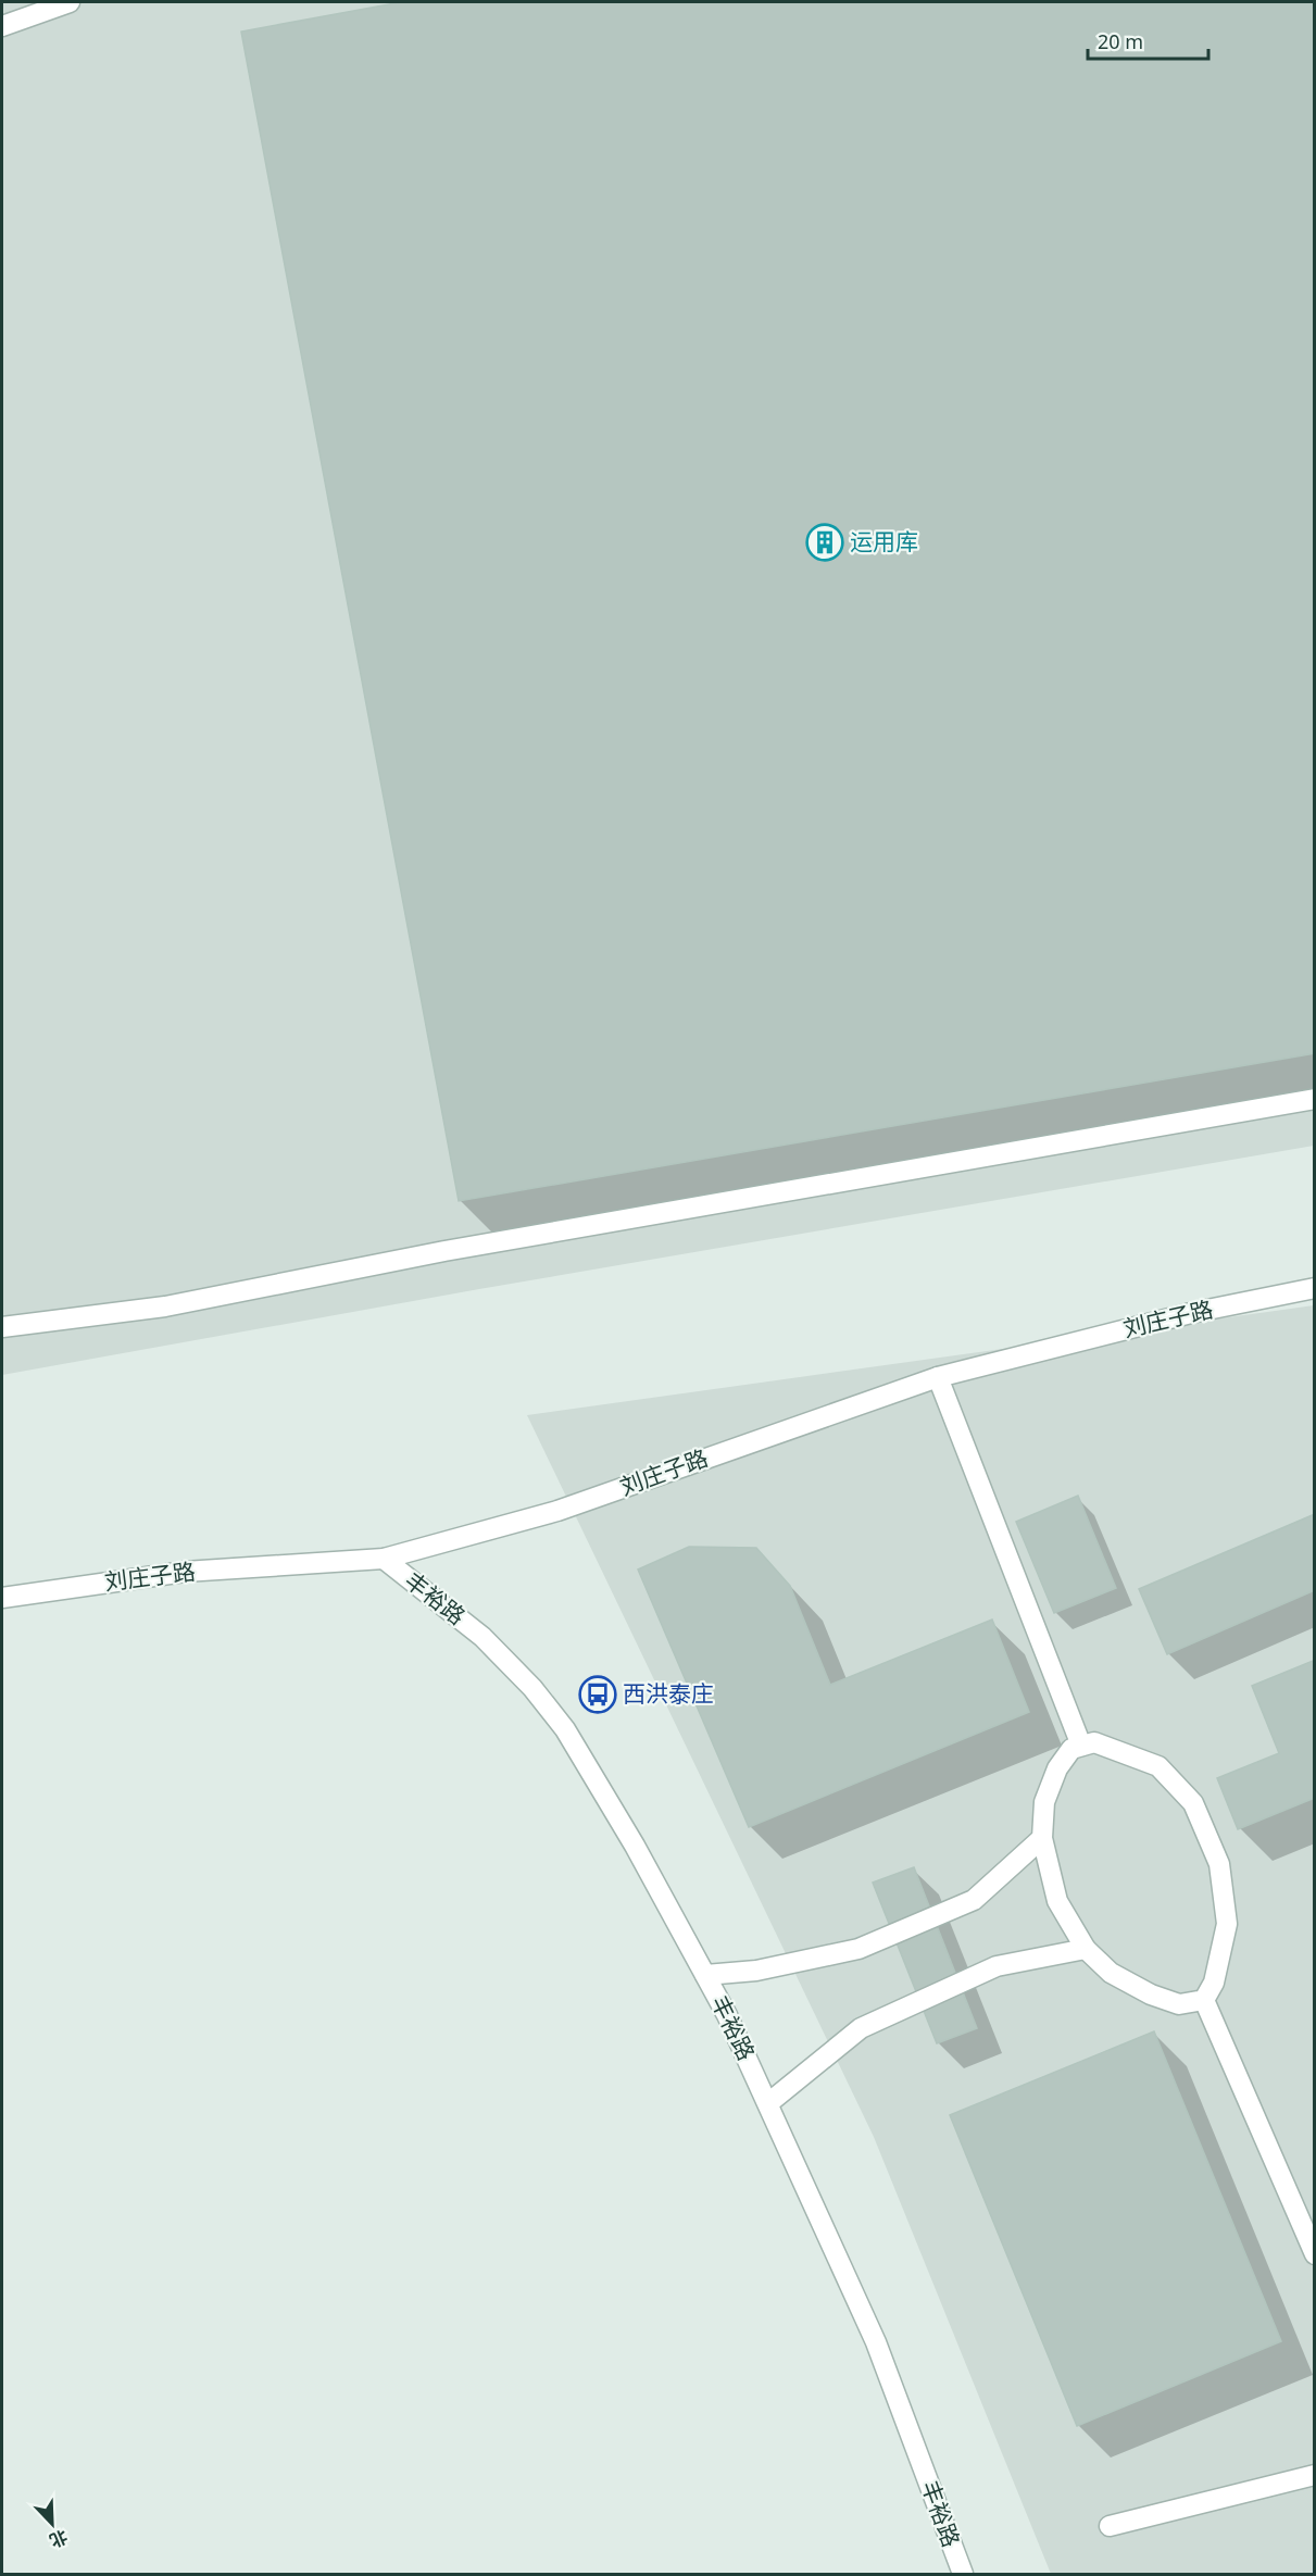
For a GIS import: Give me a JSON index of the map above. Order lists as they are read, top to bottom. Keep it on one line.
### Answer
{"streets":{"street":["刘庄子路","丰裕路"]},"crossings":[["刘庄子路","丰裕路"]],"places":{"building":["运用库"],"bus stop":["西洪泰庄"]},"scale_bar":"20 m","north":"bottom right"}
